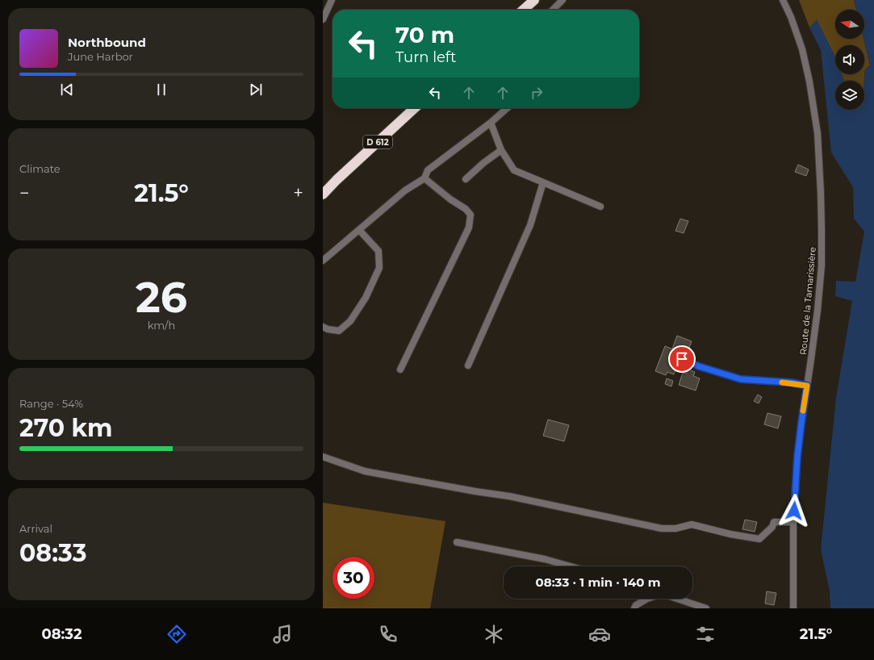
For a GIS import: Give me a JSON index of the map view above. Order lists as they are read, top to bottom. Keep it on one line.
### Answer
{"streets":{"highway":["D 612"],"street":["Route de la Tamarissière"]},"north":"left","page":{"turn":["70 m","Turn left"],"song":["Northbound","June Harbor"],"tile":["Climate",["26","km/h"],["Range · 54%","270 km"],["Arrival","08:33"]],"heat":["−","21.5°","+"],"limit":"30","trip":"08:33 · 1 min · 140 m","tabs":["08:32","21.5°"]}}
